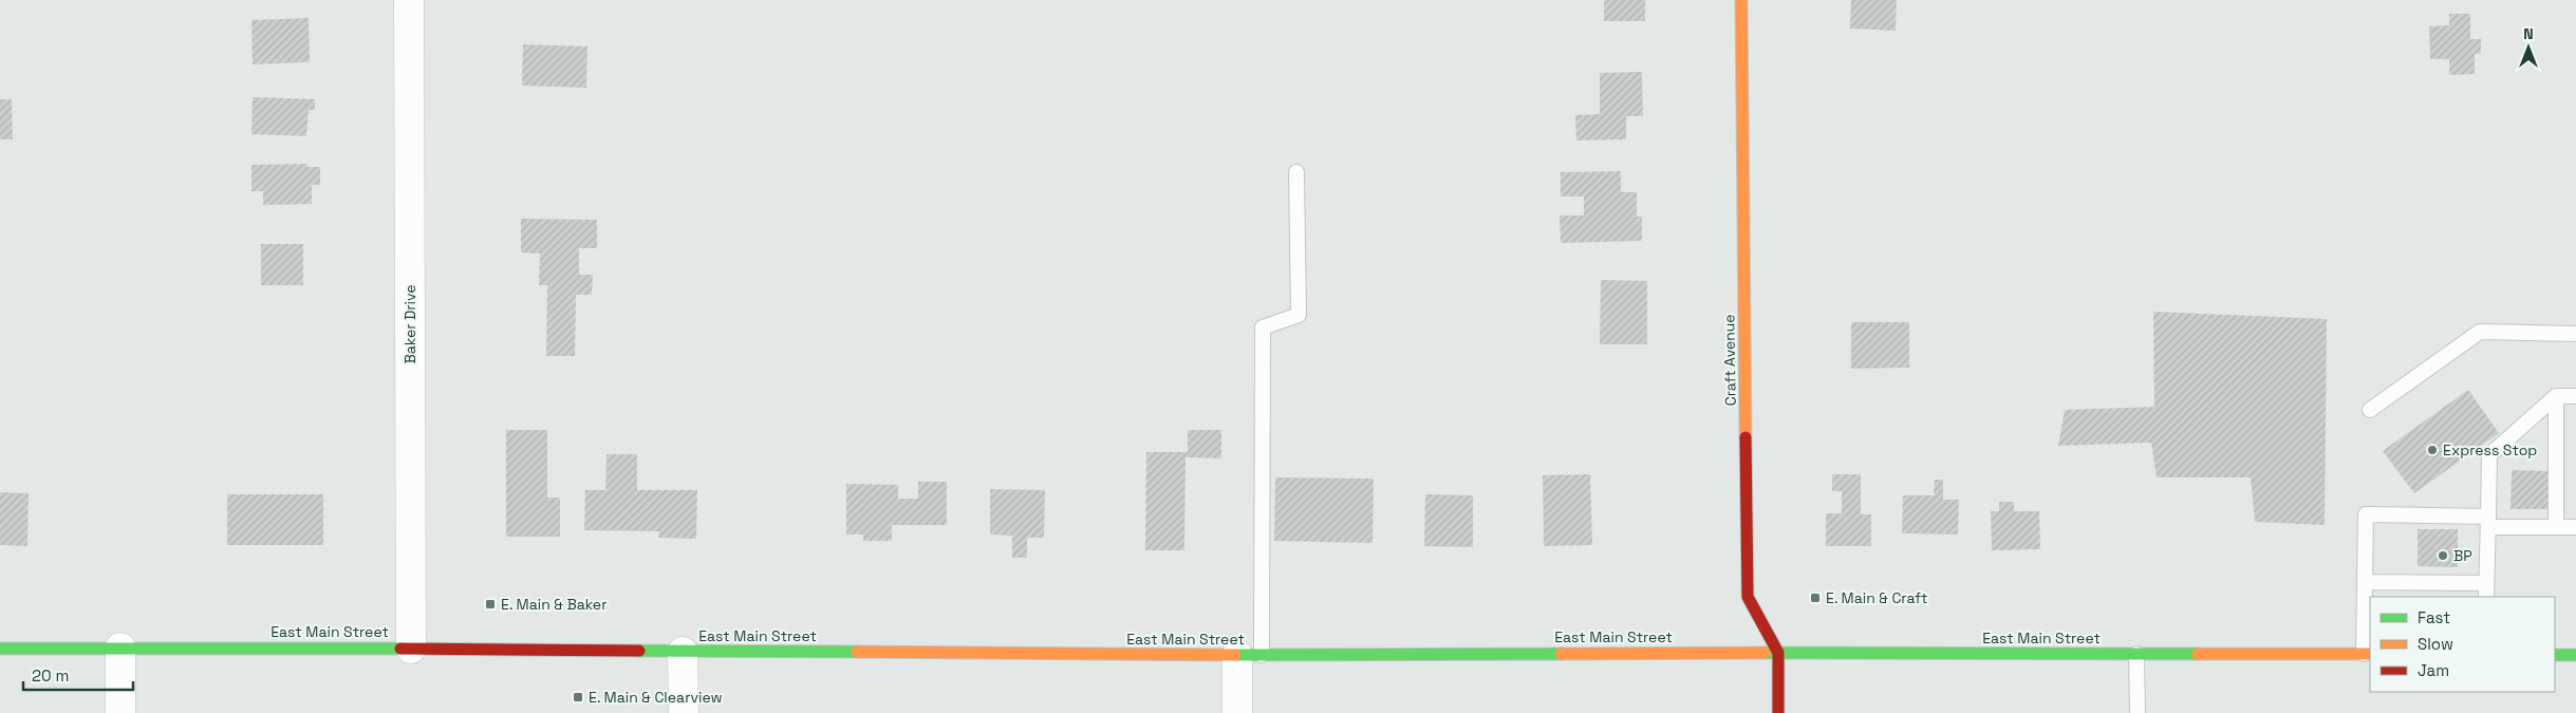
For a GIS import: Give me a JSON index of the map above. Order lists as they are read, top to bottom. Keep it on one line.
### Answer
{"streets":{"street":["Baker Drive","Craft Avenue","East Main Street"]},"crossings":[["Baker Drive","East Main Street"],["Craft Avenue","East Main Street"]],"places":{"other":["Express Stop","BP"],"transit":["E. Main & Craft","E. Main & Baker","E. Main & Clearview"]},"legend":["Fast","Slow","Jam"],"scale_bar":"20 m","north":"top"}
